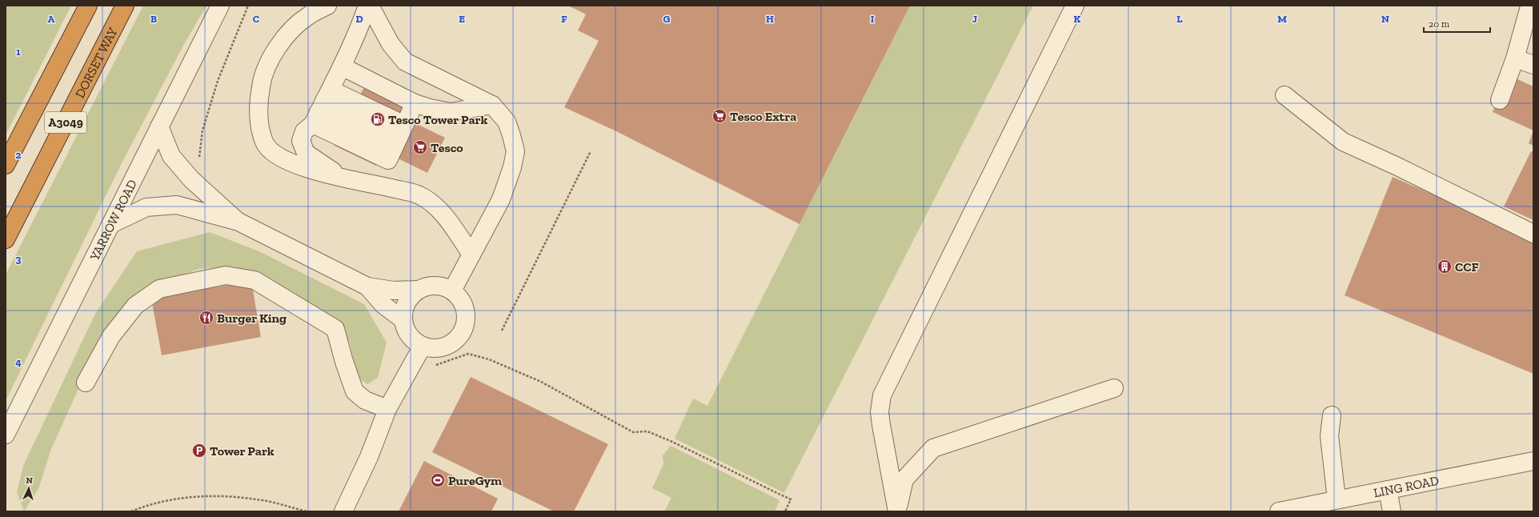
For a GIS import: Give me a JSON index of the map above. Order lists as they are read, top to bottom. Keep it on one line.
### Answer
{"streets":{"highway":["DORSET WAY","A3049"],"street":["YARROW ROAD","LING ROAD"]},"places":{"supermarket":["Tesco Extra","Tesco"],"fuel station":["Tesco Tower Park"],"building":["CCF"],"restaurant":["Burger King"],"parking":["Tower Park"],"sports":["PureGym"]},"scale_bar":"20 m","north":"top","grid":{"columns":["A","B","C","D","E","F","G","H","I","J","K","L","M","N"],"rows":["1","2","3","4"]}}
